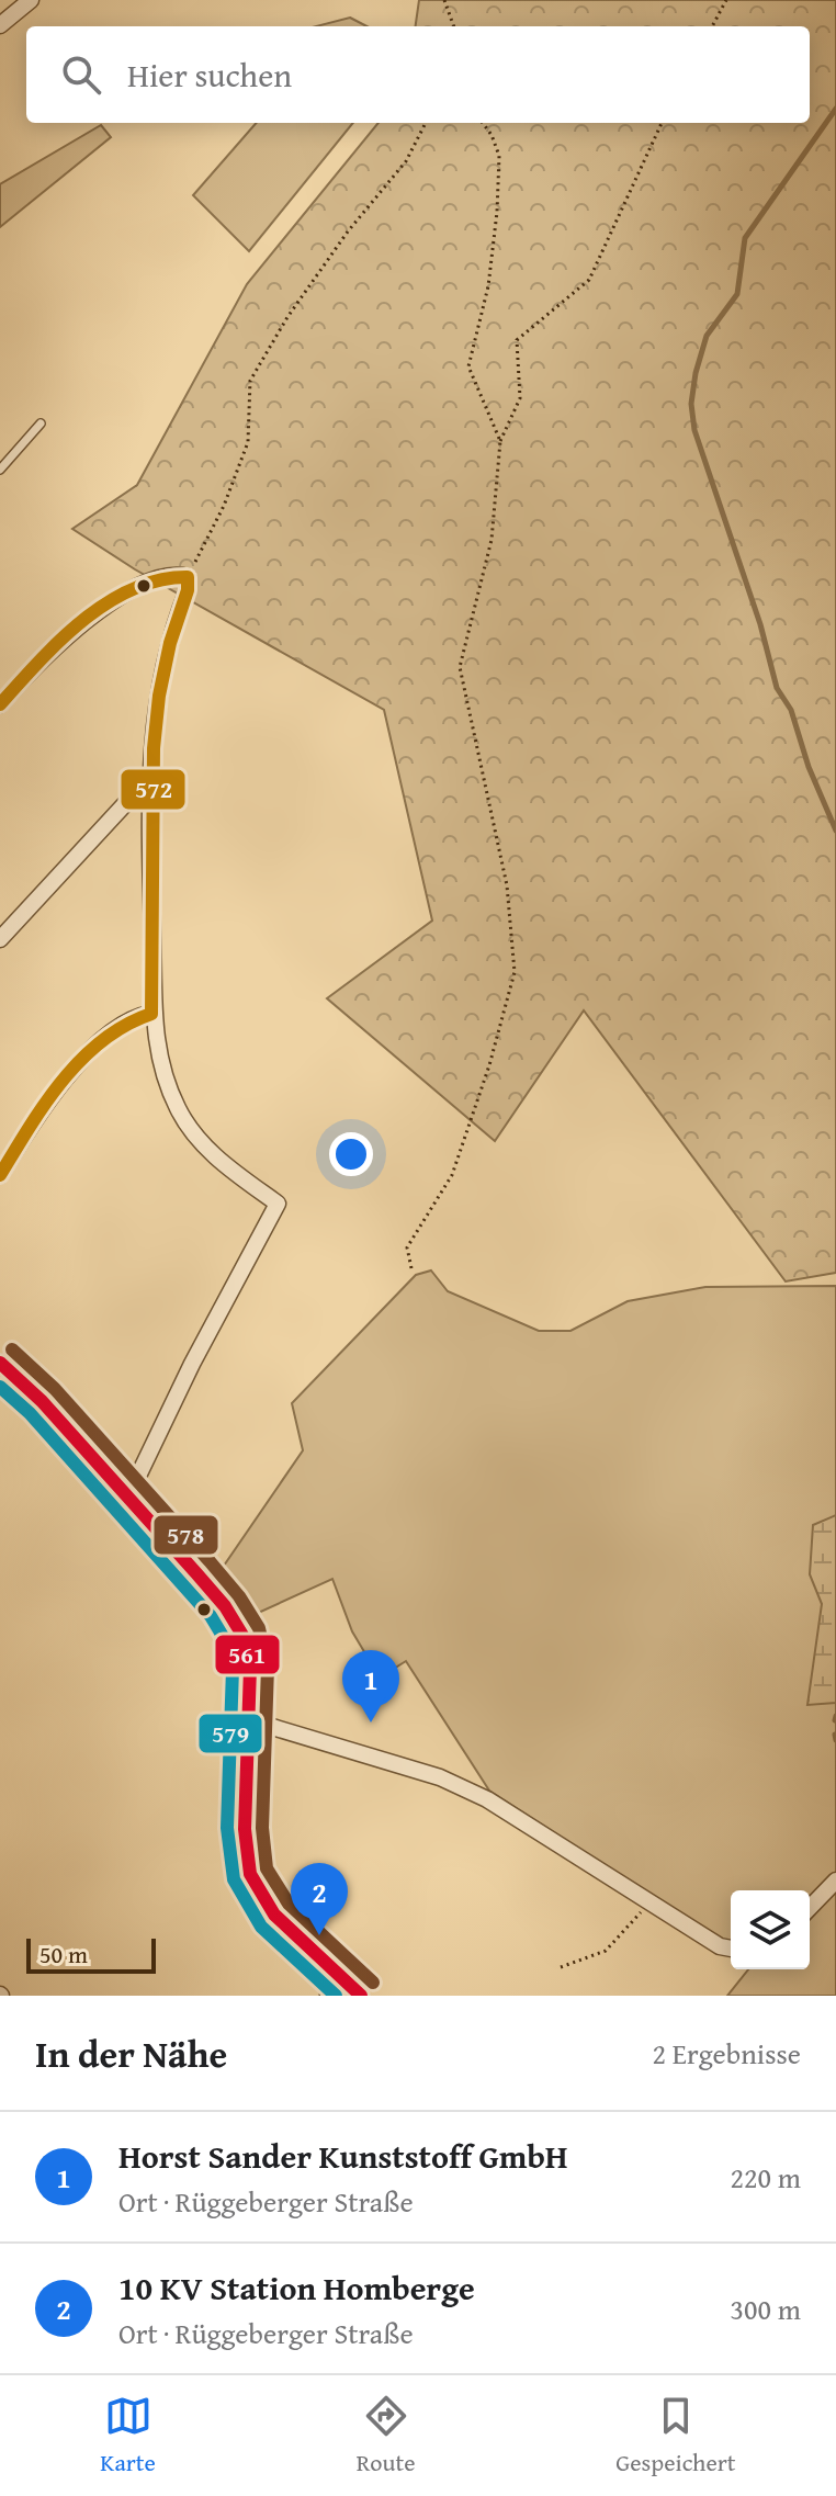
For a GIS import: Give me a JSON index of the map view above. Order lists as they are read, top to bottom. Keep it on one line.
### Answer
{"lines":["transit line 572","transit line 578","transit line 561","transit line 579"],"scale_bar":"50 m","page":{"search":"Hier suchen","pins":["1","2"],"scale":"50 m","heading":["In der Nähe","2 Ergebnisse"],"list":[{"mark":"1","name":"Horst Sander Kunststoff GmbH","note":"Ort · Rüggeberger Straße","value":"220 m"},{"mark":"2","name":"10 KV Station Homberge","note":"Ort · Rüggeberger Straße","value":"300 m"}],"nav":["Karte","Route","Gespeichert"]}}
